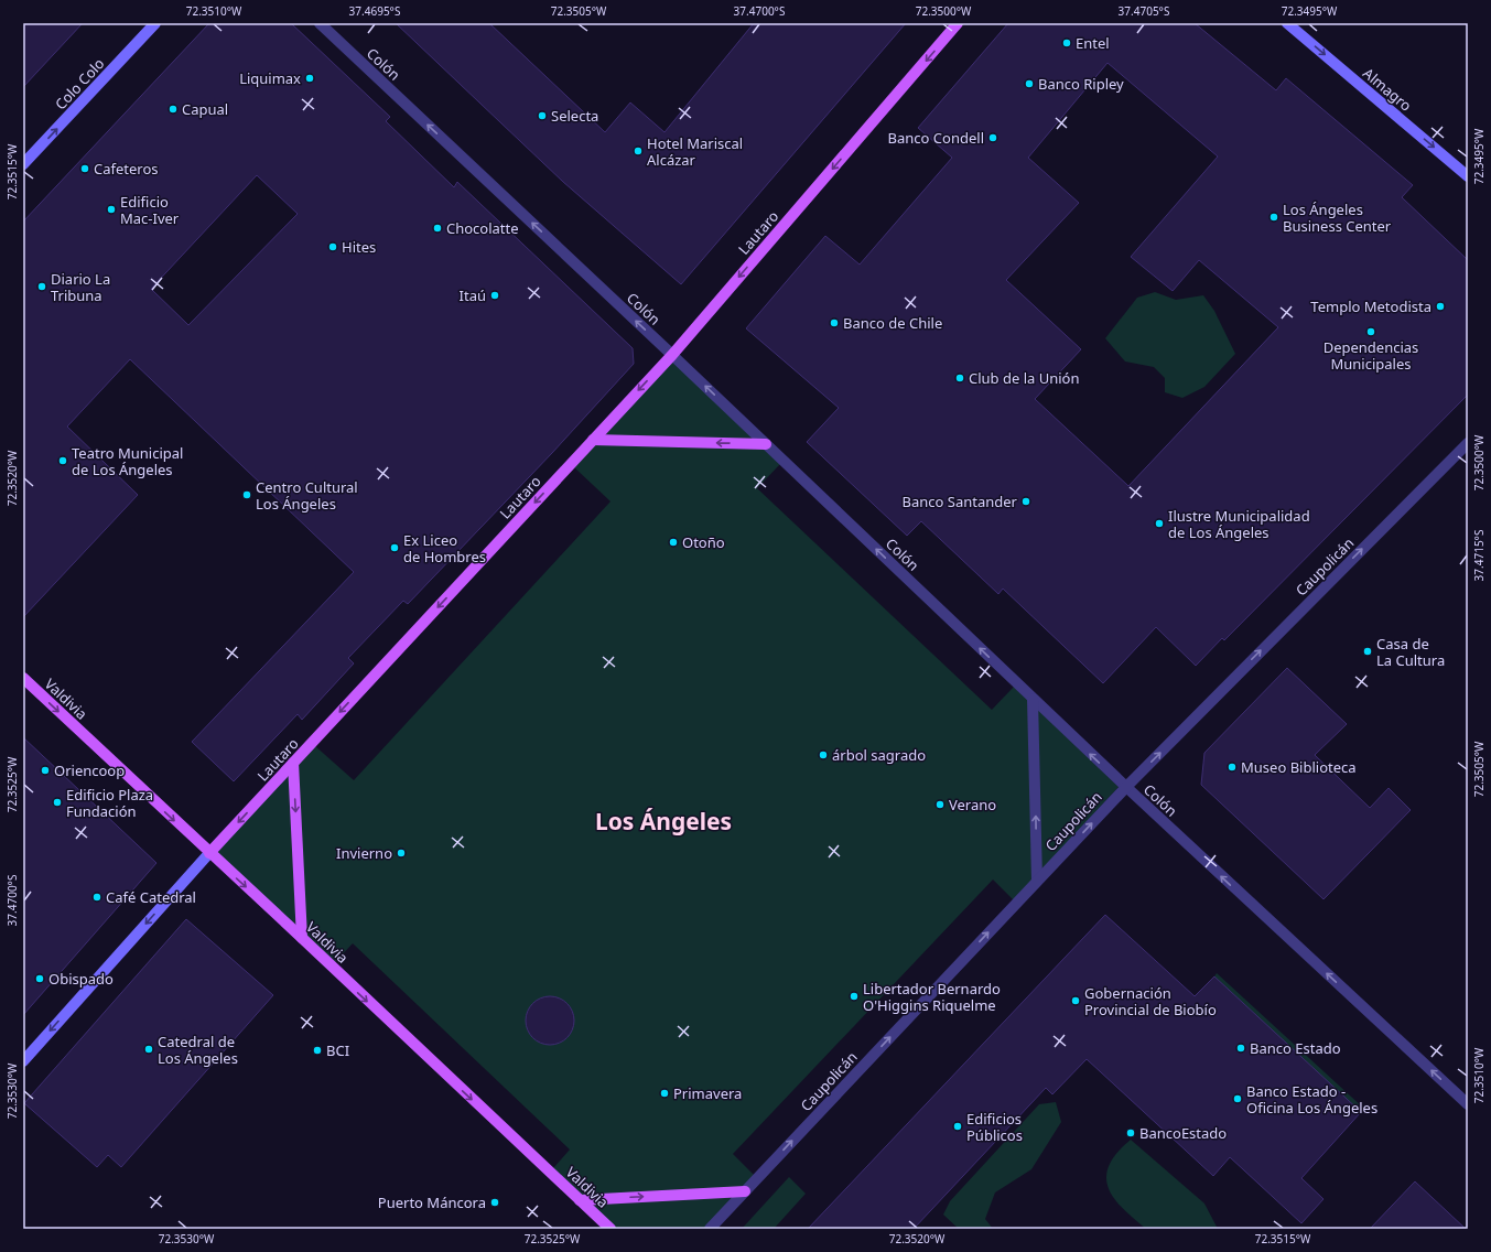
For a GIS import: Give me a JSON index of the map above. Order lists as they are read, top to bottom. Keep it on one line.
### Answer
{"streets":{"main road":["Colo Colo","Almagro","Lautaro","Valdivia"],"street":["Colón","Caupolicán"]},"crossings":[["Colón","Lautaro"],["Colón","Caupolicán"],["Lautaro","Valdivia"]],"one_way":["Colón","Colo Colo","Almagro","Lautaro","Caupolicán","Valdivia"],"districts":["Los Ángeles"],"places":["Entel","Liquimax","Banco Ripley","Capual","Selecta","Banco Condell","Hotel Mariscal Alcázar","Cafeteros","Edificio Mac-Iver","Los Ángeles Business Center","Chocolatte","Hites","Diario La Tribuna","Itaú","Templo Metodista","Banco de Chile","Dependencias Municipales","Club de la Unión","Teatro Municipal de Los Ángeles","Centro Cultural Los Ángeles","Banco Santander","Ilustre Municipalidad de Los Ángeles","Otoño","Ex Liceo de Hombres","Casa de La Cultura","árbol sagrado","Museo Biblioteca","Oriencoop","Edificio Plaza Fundación","Verano","Invierno","Café Catedral","Obispado","Libertador Bernardo O'Higgins Riquelme","Gobernación Provincial de Biobío","Banco Estado","Catedral de Los Ángeles","BCI","Primavera","Banco Estado - Oficina Los Ángeles","Edificios Públicos","BancoEstado","Puerto Máncora"],"coordinates":["72.3510°W","37.4695°S","72.3505°W","37.4700°S","72.3500°W","37.4705°S","72.3495°W","72.3515°W","72.3520°W","37.4715°S","72.3525°W","72.3530°W"]}
